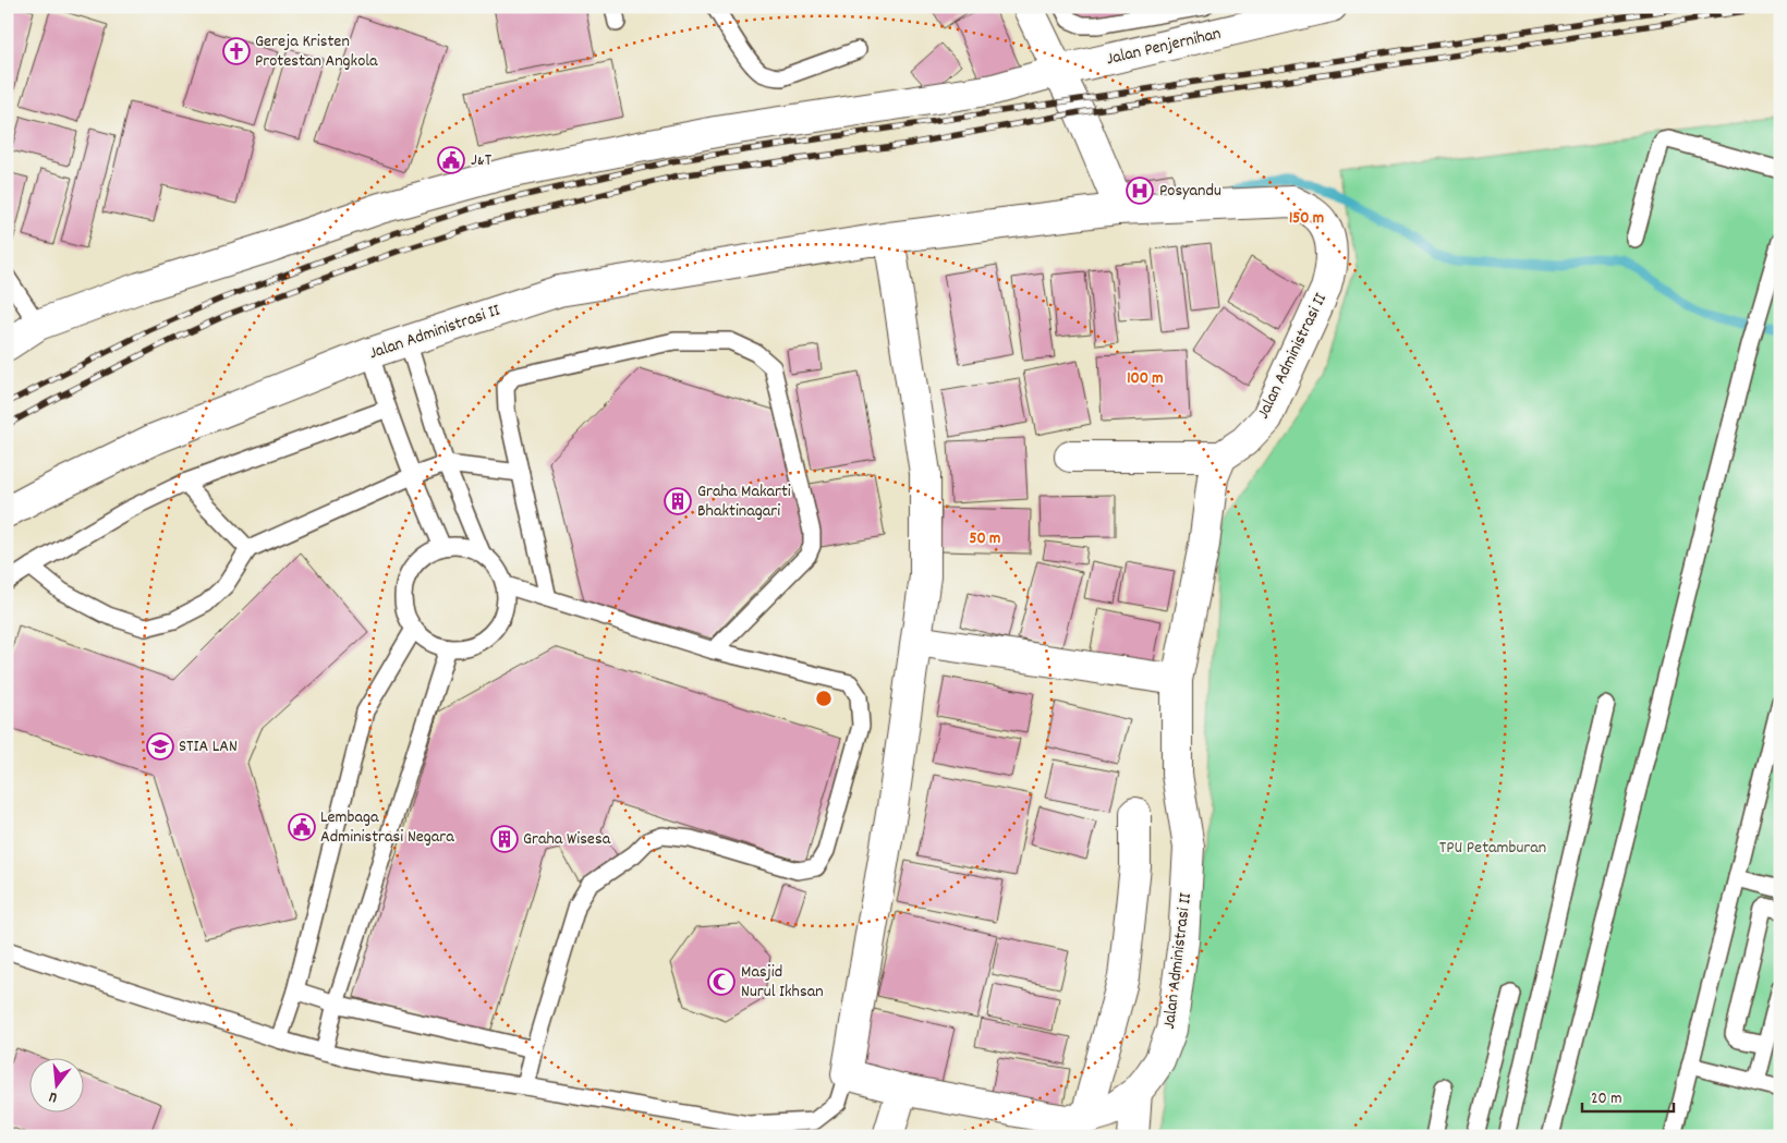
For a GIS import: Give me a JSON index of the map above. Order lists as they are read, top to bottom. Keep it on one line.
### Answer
{"streets":{"street":["Jalan Penjernihan","Jalan Administrasi II"]},"parks":["TPU Petamburan"],"places":{"church":["Gereja Kristen Protestan Angkola"],"public building":["J&T","Lembaga Administrasi Negara"],"hospital":["Posyandu"],"building":["Graha Makarti Bhaktinagari","Graha Wisesa"],"school or university":["STIA LAN"],"mosque":["Masjid Nurul Ikhsan"]},"scale_bar":"20 m","north":"bottom","rings":["150 m","100 m","50 m"]}
